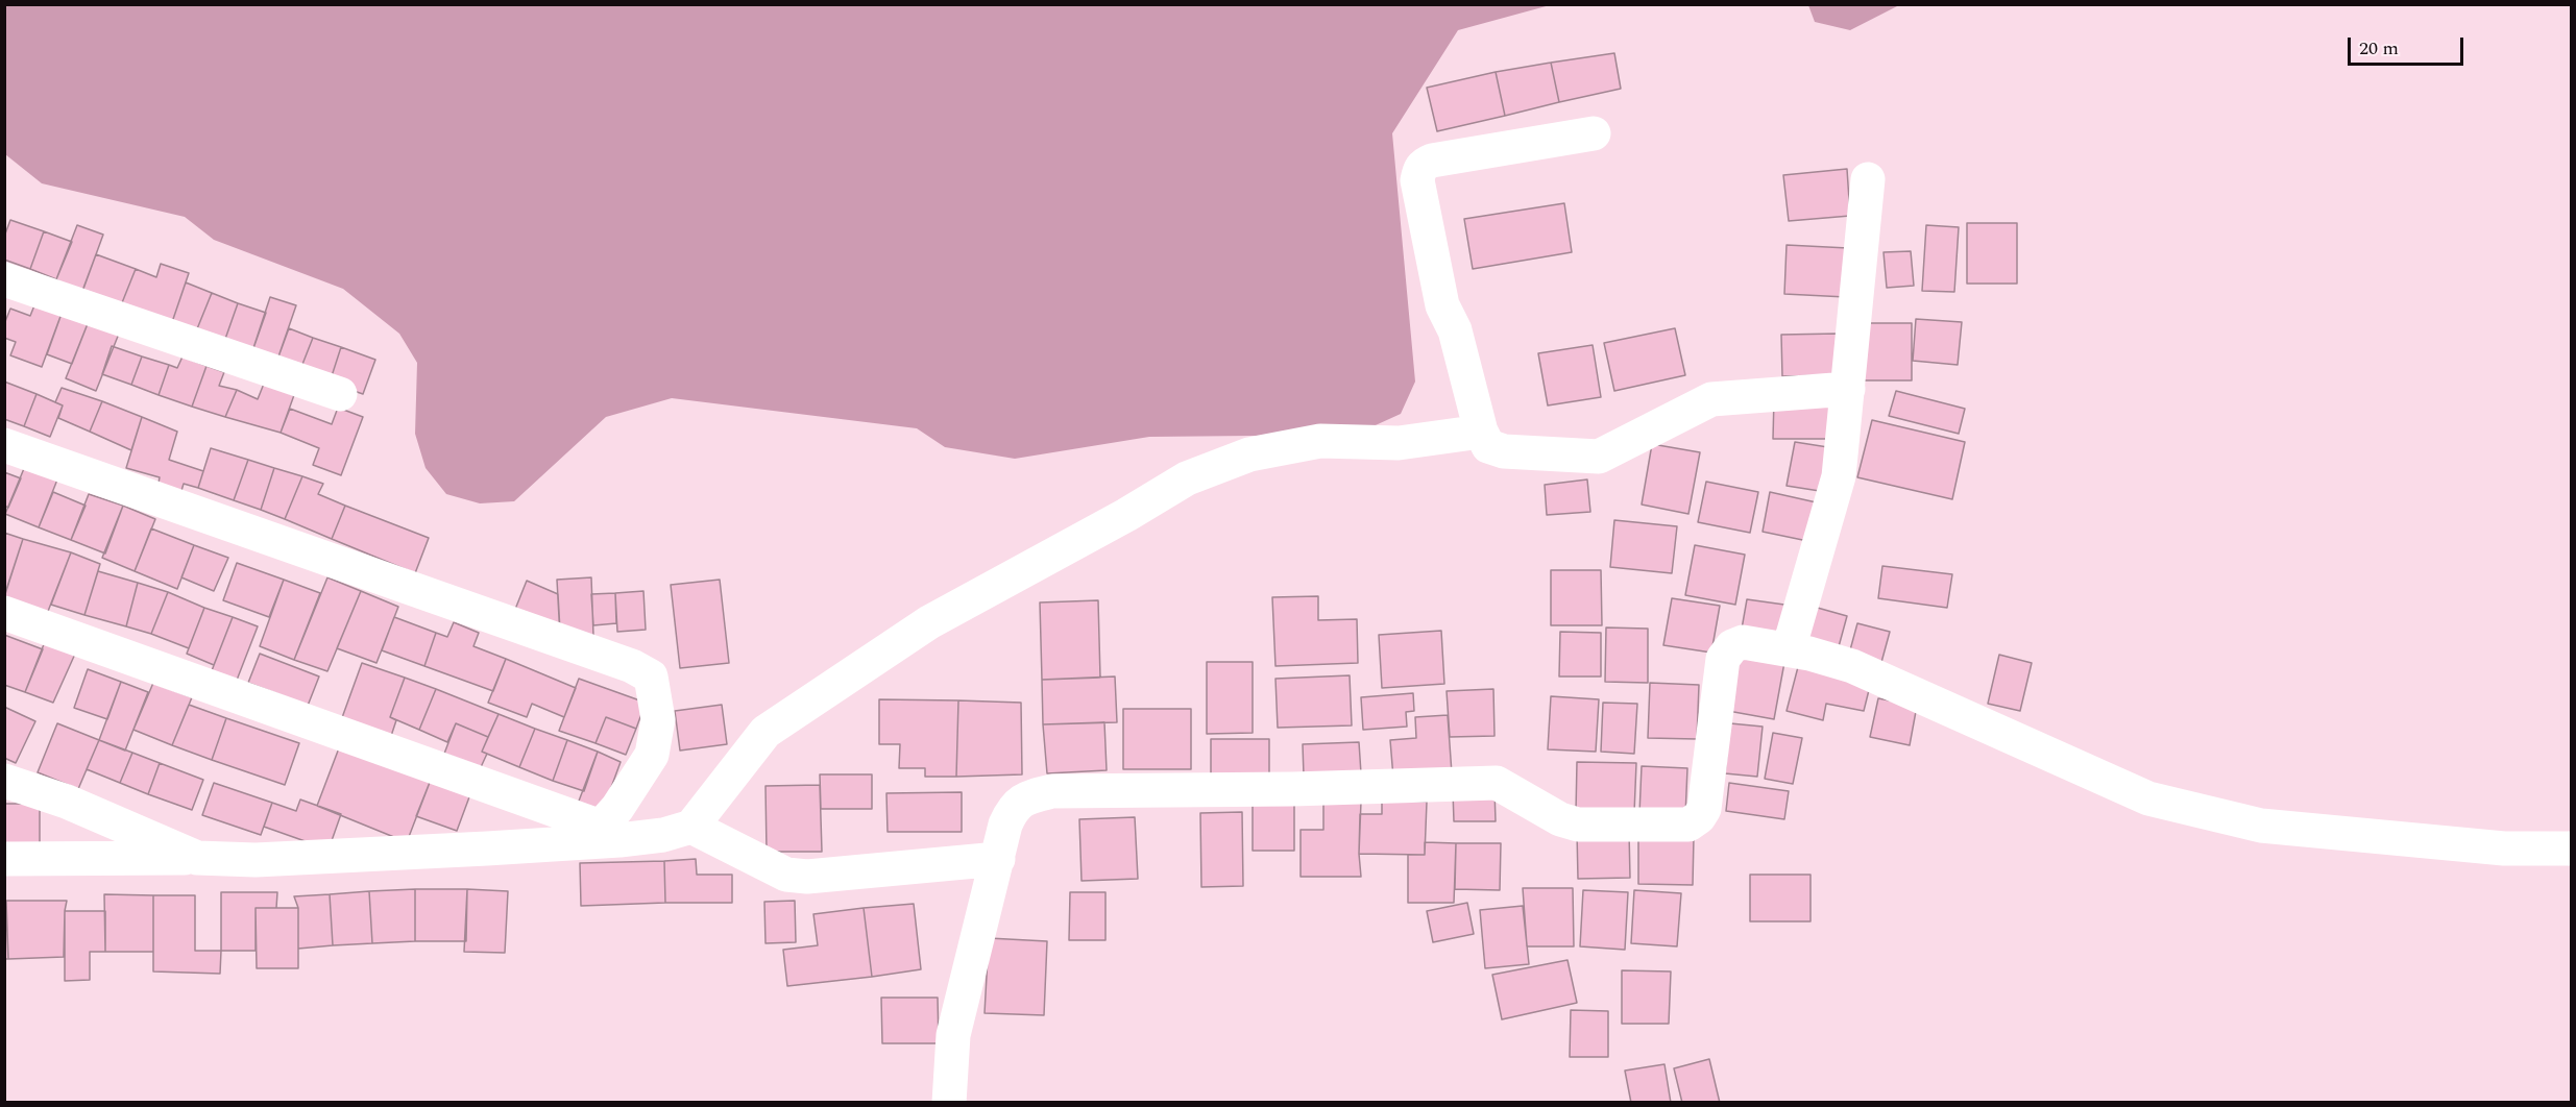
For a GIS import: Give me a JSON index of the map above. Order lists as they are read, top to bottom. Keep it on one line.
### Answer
{"scale_bar":"20 m"}
